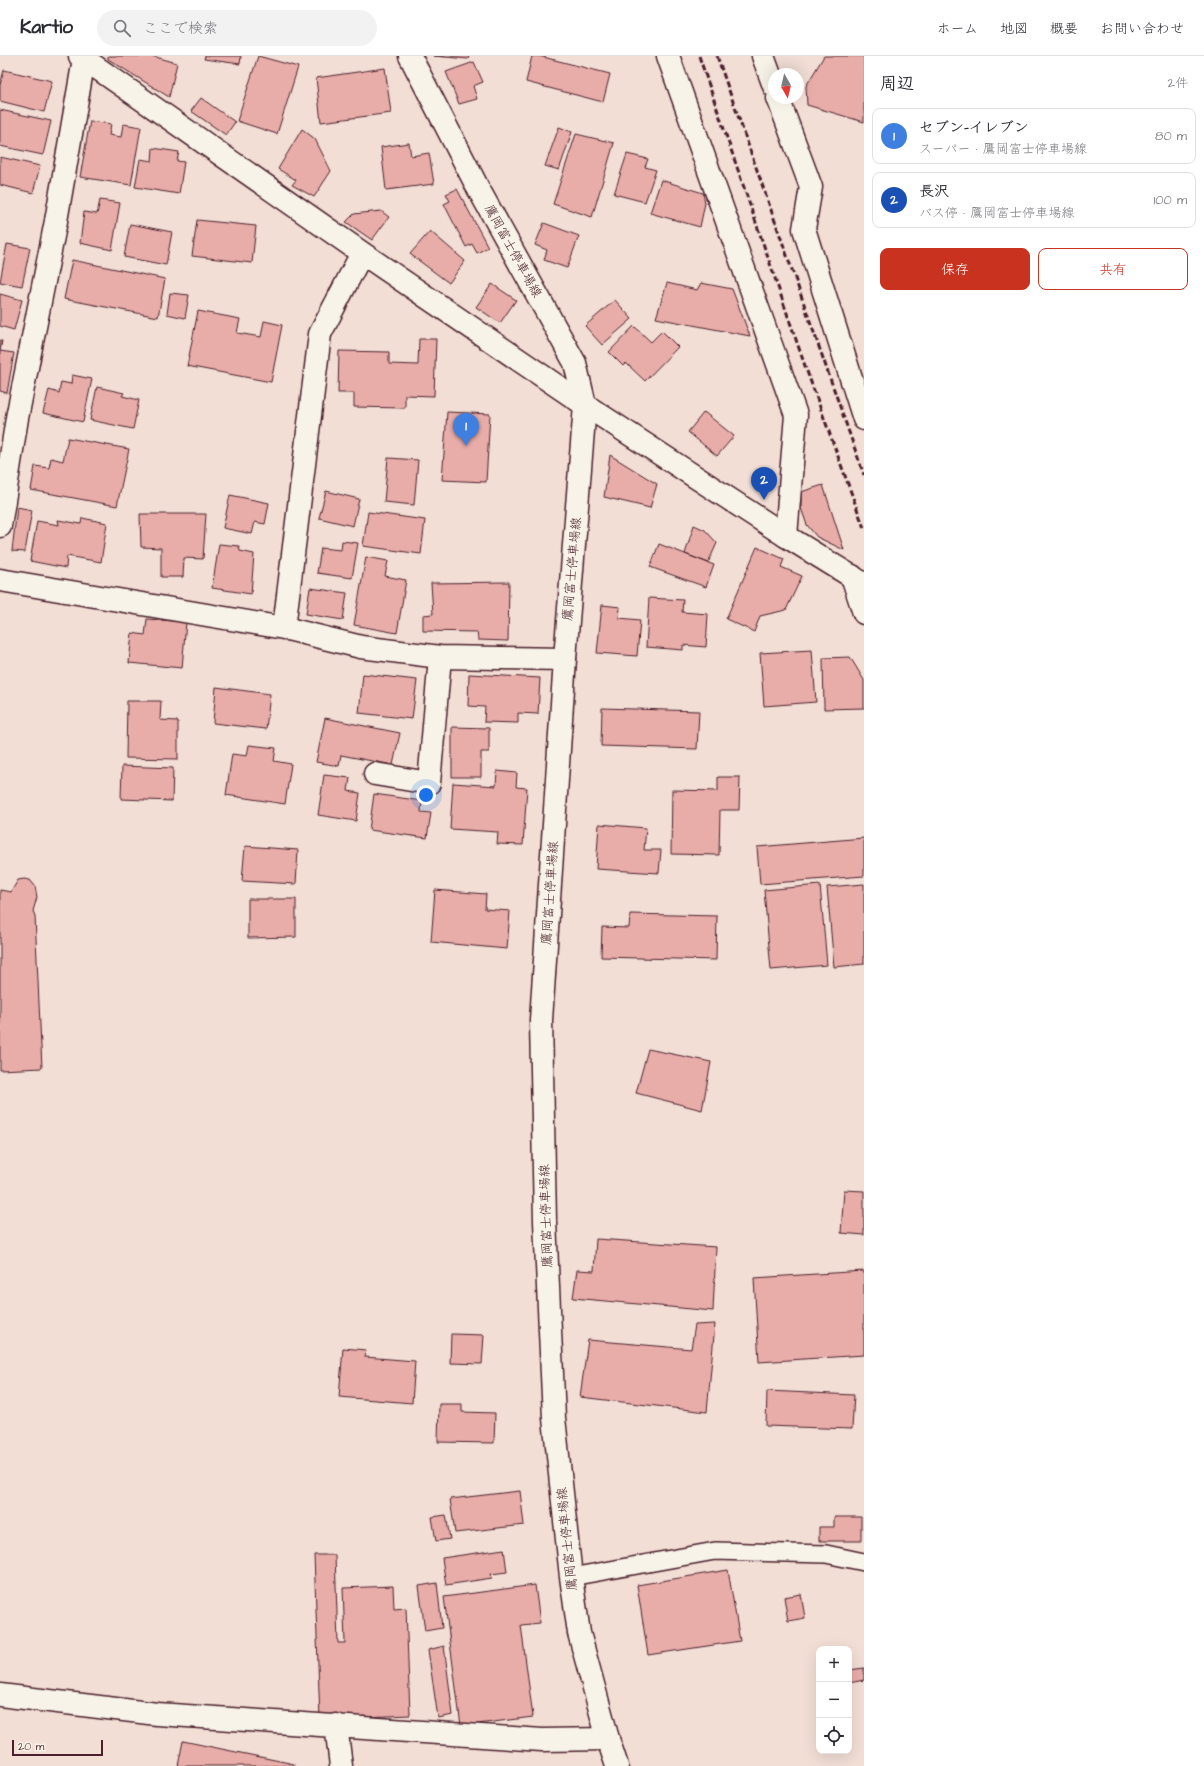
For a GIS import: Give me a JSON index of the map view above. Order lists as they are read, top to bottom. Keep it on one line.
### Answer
{"streets":{"street":["鷹岡富士停車場線"]},"scale_bar":"20 m","north":"bottom","page":{"header":"Kartio","search":"ここで検索","nav":["ホーム","地図","概要","お問い合わせ"],"heading":["周辺","2件"],"list":[{"mark":"1","name":"セブン-イレブン","note":"スーパー · 鷹岡富士停車場線","value":"80 m"},{"mark":"2","name":"長沢","note":"バス停 · 鷹岡富士停車場線","value":"100 m"}],"buttons":["保存","共有"],"pins":["1","2"],"map_buttons":["+","−"],"scale":"20 m"}}
